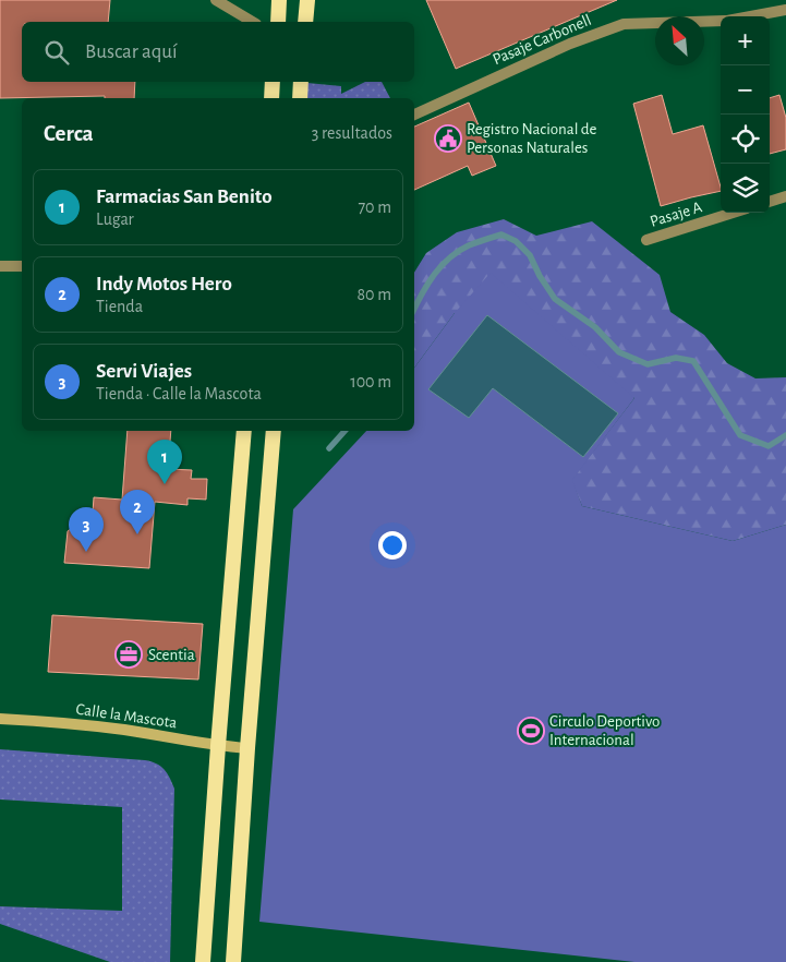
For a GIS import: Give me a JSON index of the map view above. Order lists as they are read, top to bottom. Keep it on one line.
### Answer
{"streets":{"main road":["Calle la Mascota"],"street":["Pasaje Carbonell","Pasaje A"]},"places":{"public building":["Registro Nacional de Personas Naturales"],"office":["Scentia"],"sports":["Circulo Deportivo Internacional"]},"north":"top left","page":{"map_buttons":["+","−"],"search":"Buscar aquí","heading":["Cerca","3 resultados"],"list":[{"mark":"1","name":"Farmacias San Benito","note":"Lugar","value":"70 m"},{"mark":"2","name":"Indy Motos Hero","note":"Tienda","value":"80 m"},{"mark":"3","name":"Servi Viajes","note":"Tienda · Calle la Mascota","value":"100 m"}],"pins":["1","2","3"]}}
